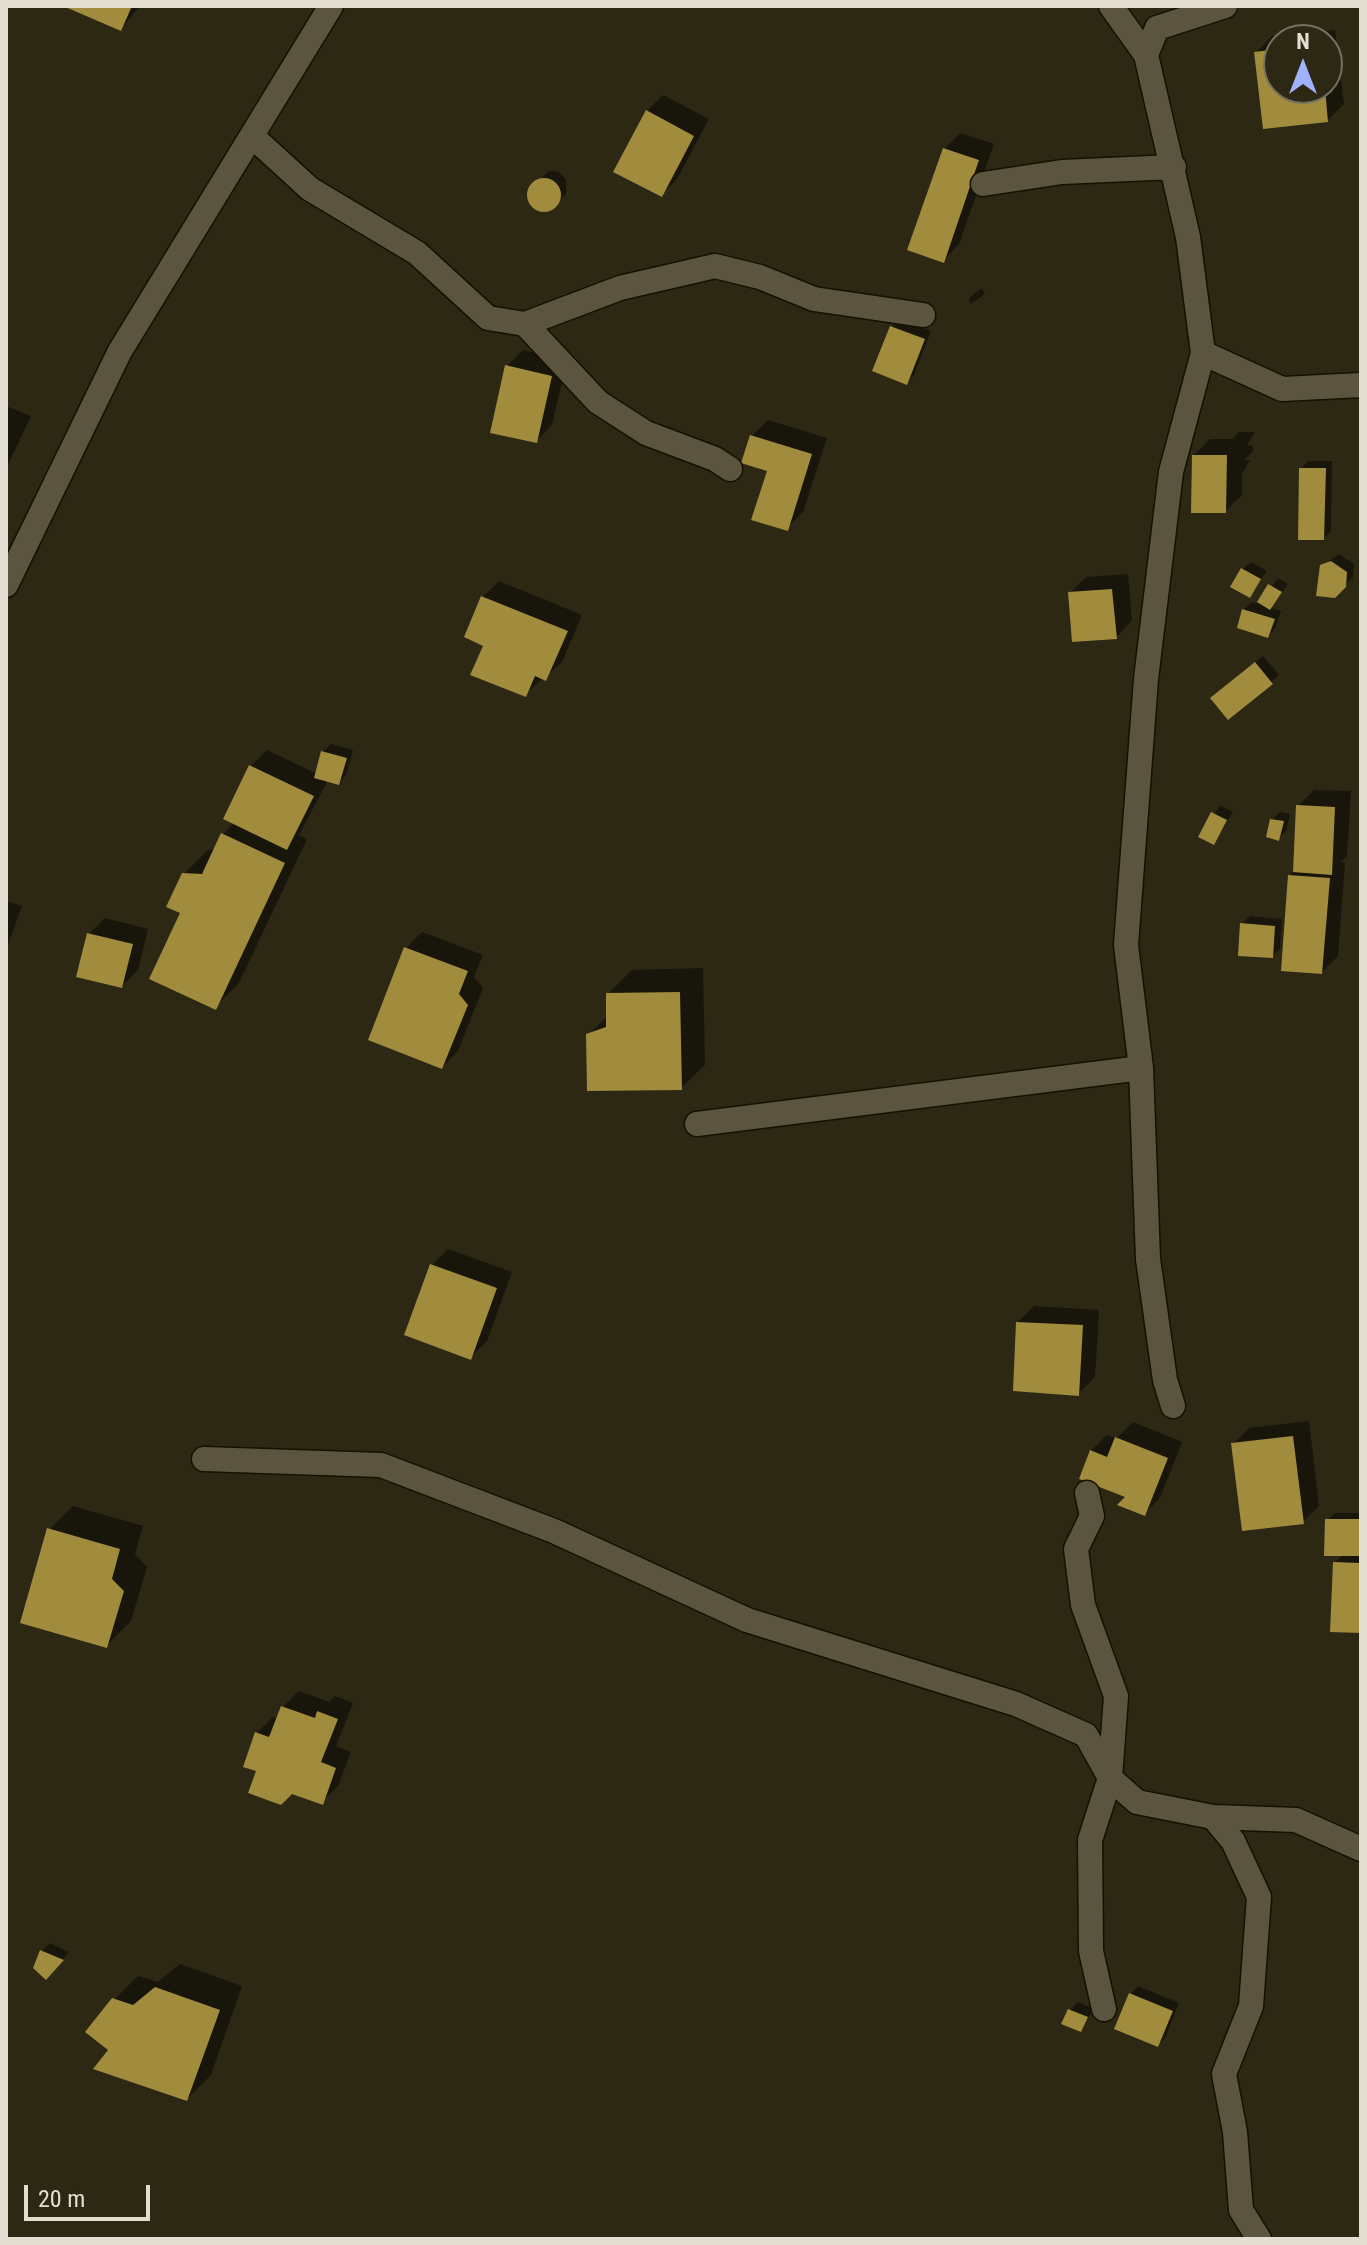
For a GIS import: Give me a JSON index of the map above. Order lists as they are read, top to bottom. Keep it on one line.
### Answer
{"scale_bar":"20 m","north":"top"}
